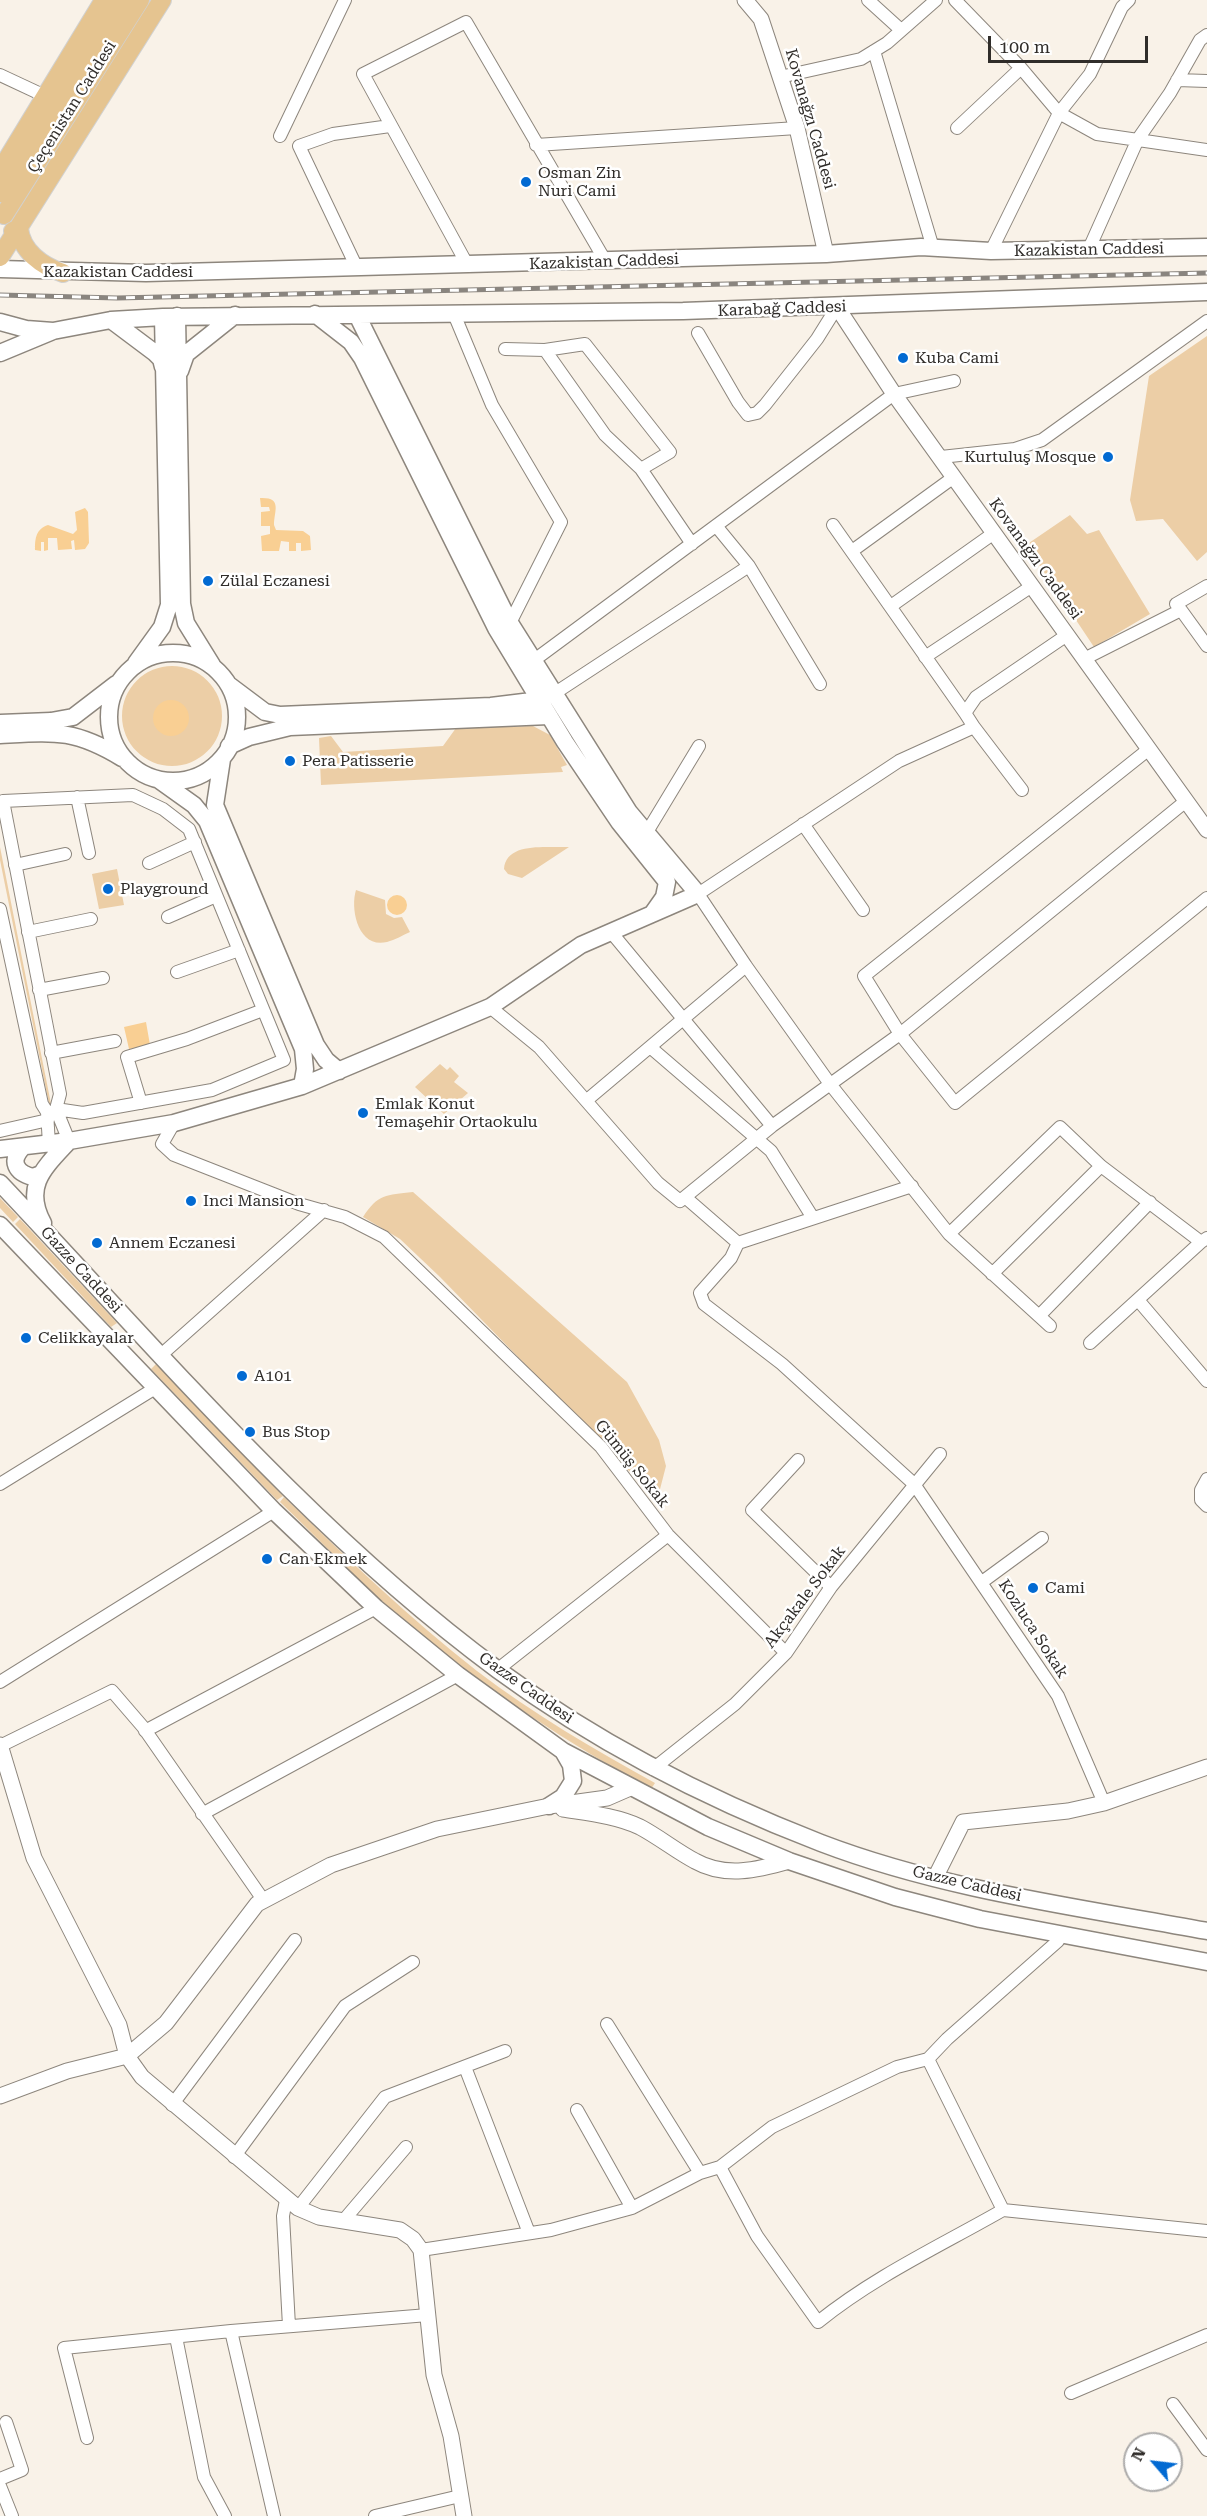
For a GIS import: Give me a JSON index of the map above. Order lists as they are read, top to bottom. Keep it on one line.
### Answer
{"streets":{"main road":["Çeçenistan Caddesi","Kazakistan Caddesi","Karabağ Caddesi","Gazze Caddesi"],"street":["Kovanağzı Caddesi","Gümüş Sokak","Akçakale Sokak","Kozluca Sokak"]},"crossings":[["Kovanağzı Caddesi","Kazakistan Caddesi"],["Kovanağzı Caddesi","Karabağ Caddesi"],["Gazze Caddesi","Akçakale Sokak"],["Gümüş Sokak","Akçakale Sokak"],["Akçakale Sokak","Kozluca Sokak"]],"places":["Osman Zin Nuri Cami","Kuba Cami","Kurtuluş Mosque","Zülal Eczanesi","Pera Patisserie","Playground","Emlak Konut Temaşehir Ortaokulu","Inci Mansion","Annem Eczanesi","Celikkayalar","A101","Bus Stop","Can Ekmek","Cami"],"scale_bar":"100 m","north":"top left"}
